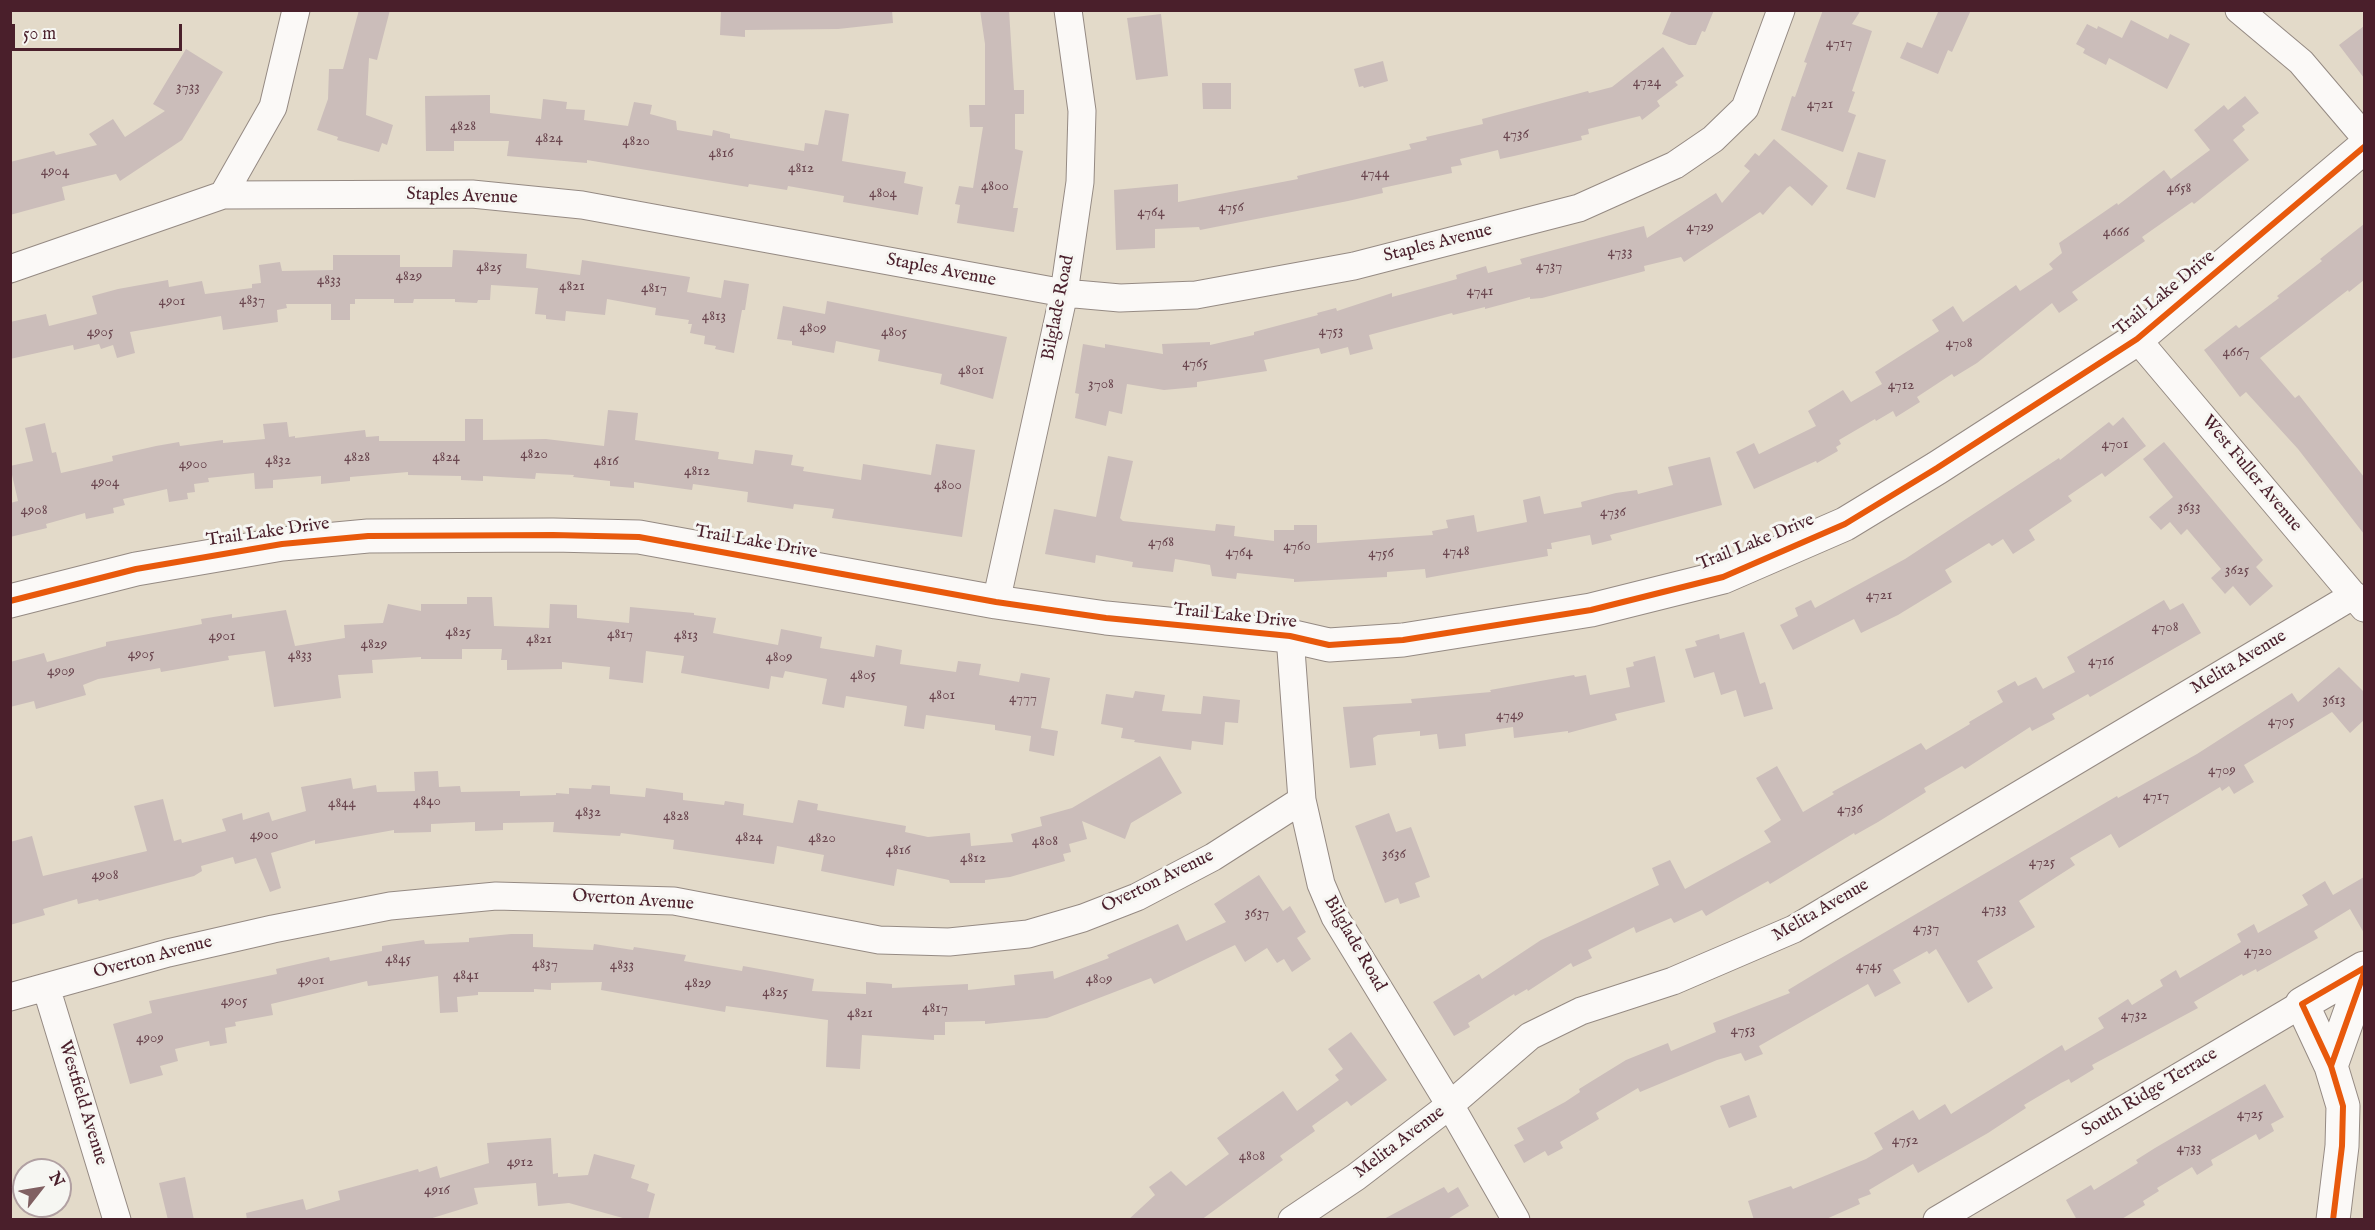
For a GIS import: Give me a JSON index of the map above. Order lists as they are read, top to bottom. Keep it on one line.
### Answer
{"streets":{"street":["Staples Avenue","Trail Lake Drive","Bilglade Road","West Fuller Avenue","Melita Avenue","Overton Avenue","South Ridge Terrace","Westfield Avenue"]},"crossings":[["Staples Avenue","Bilglade Road"],["Trail Lake Drive","Bilglade Road"],["Trail Lake Drive","West Fuller Avenue"],["Bilglade Road","Melita Avenue"],["Bilglade Road","Overton Avenue"],["West Fuller Avenue","Melita Avenue"],["Overton Avenue","Westfield Avenue"]],"house_numbers":["4717","4724","3733","4721","4828","4736","4824","4820","4816","4812","4904","4744","4800","4658","4804","4756","4764","4729","4666","4733","4737","4825","4829","4833","4821","4817","4741","4837","4901","4813","4809","4753","4905","4805","4708","4667","4765","4801","3708","4712","4701","4820","4828","4824","4832","4816","4900","4812","4904","4800","3633","4908","4736","4768","4760","4748","4764","4756","3625","4721","4708","4825","4817","4813","4901","4821","4829","4905","4833","4809","4716","4909","4805","4801","4777","3613","4749","4705","4709","4717","4840","4844","4736","4832","4828","4900","4824","4820","4808","4816","3636","4812","4725","4908","4733","3637","4737","4720","4845","4837","4833","4745","4841","4809","4901","4829","4825","4905","4817","4821","4732","4753","4909","4725","4752","4733","4808","4912","4916"],"scale_bar":"50 m","north":"top right"}
